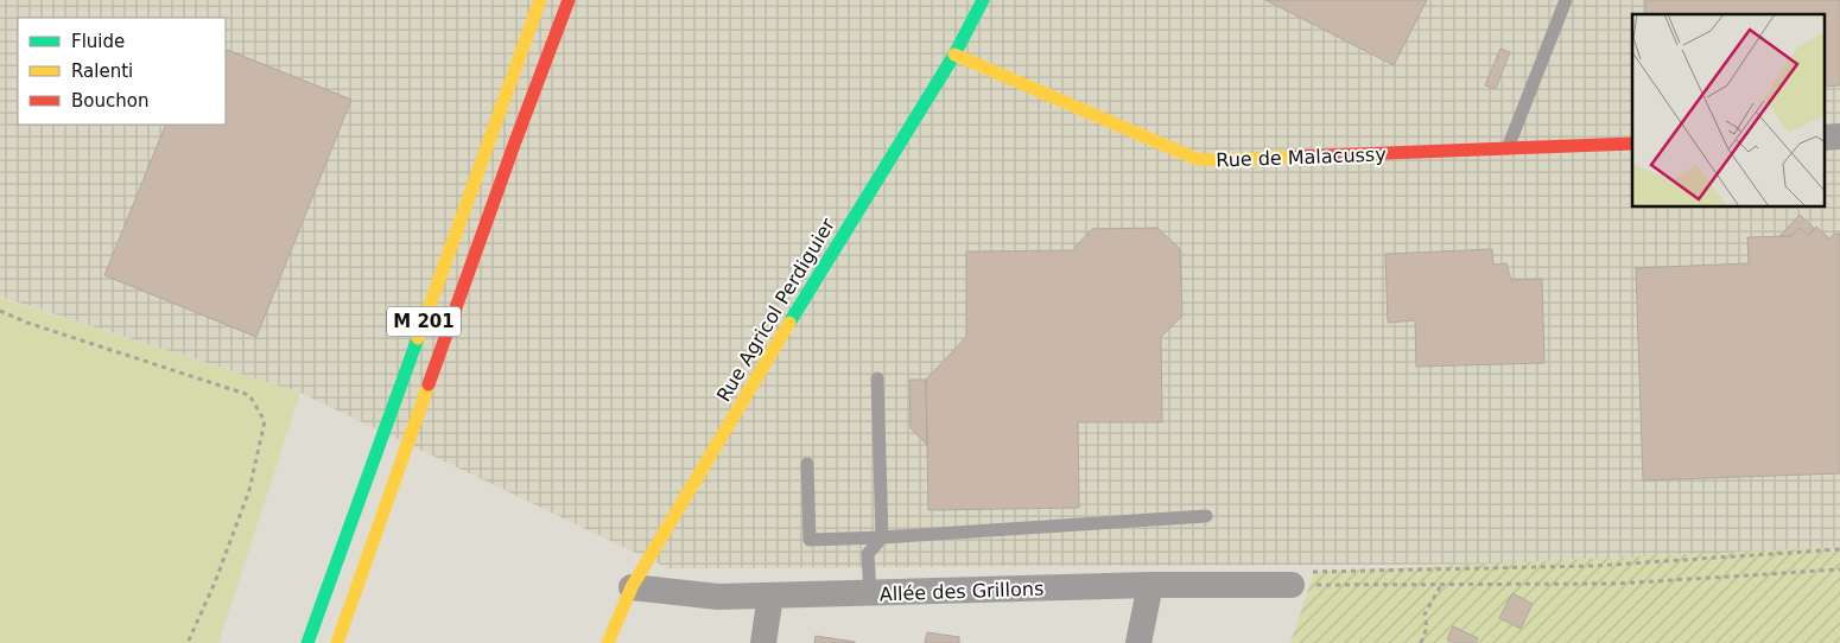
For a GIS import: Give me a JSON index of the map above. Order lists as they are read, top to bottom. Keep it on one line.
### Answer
{"streets":{"main road":["Rue de Malacussy","Rue Agricol Perdiguier","M 201"],"street":["Allée des Grillons"]},"crossings":[["Rue de Malacussy","Rue Agricol Perdiguier"],["Rue Agricol Perdiguier","Allée des Grillons"]],"legend":["Fluide","Ralenti","Bouchon"]}
